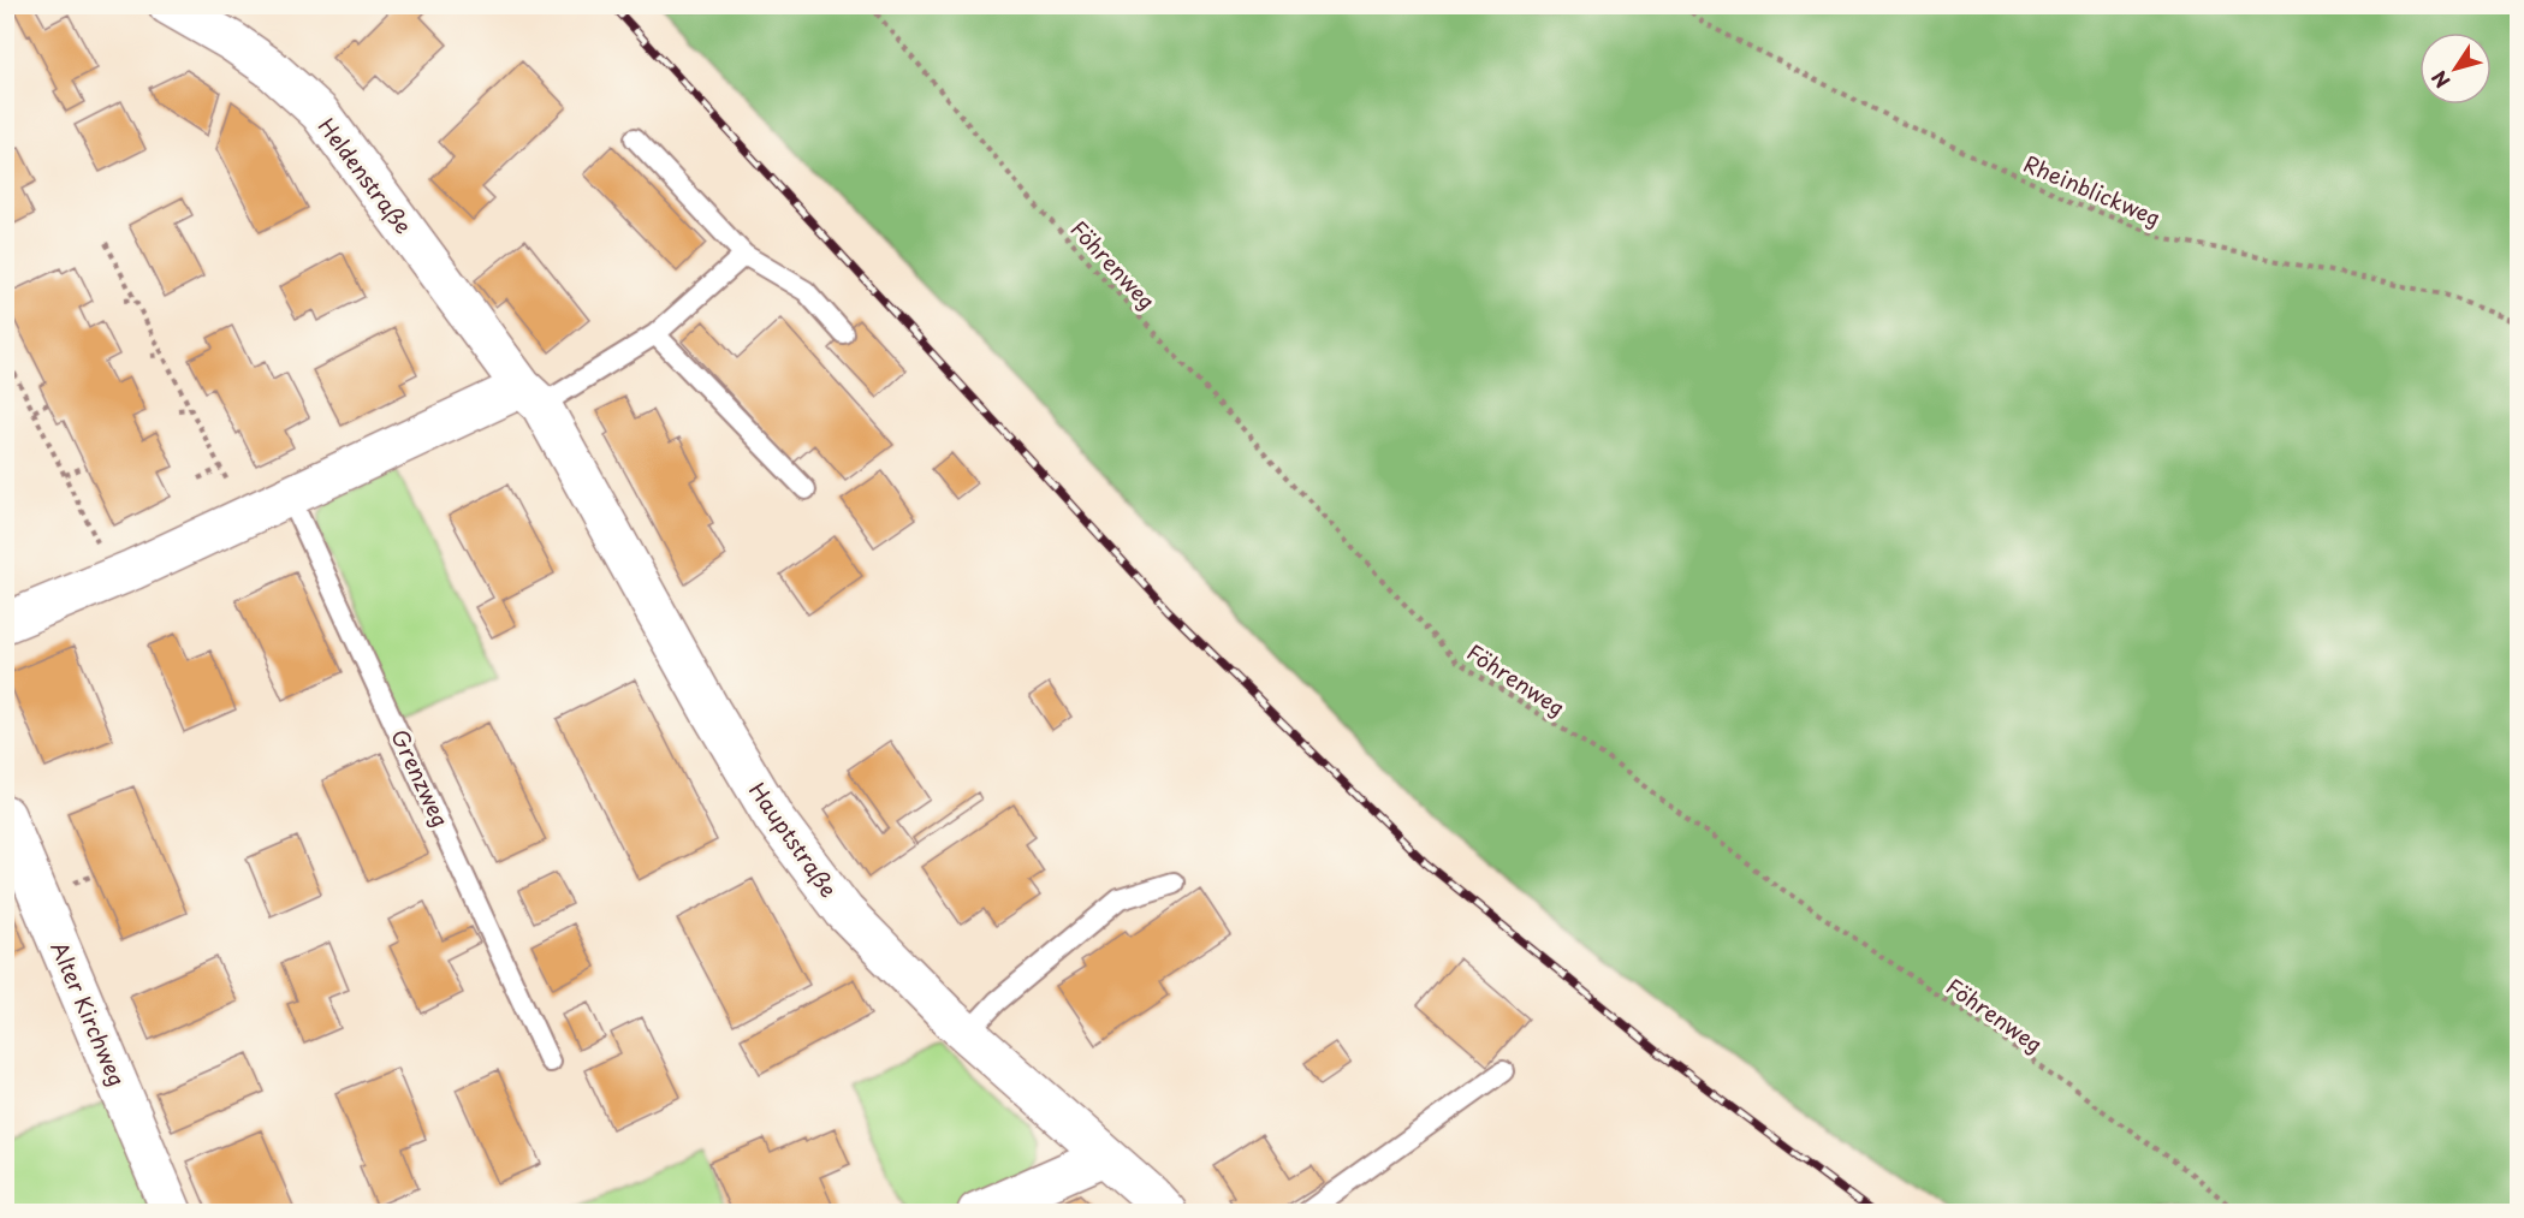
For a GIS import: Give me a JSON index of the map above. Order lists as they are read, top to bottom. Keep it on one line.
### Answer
{"streets":{"street":["Heldenstraße","Hauptstraße","Alter Kirchweg"],"lane":["Grenzweg"],"path":["Rheinblickweg","Föhrenweg"]},"crossings":[["Heldenstraße","Hauptstraße"]],"north":"bottom left"}
